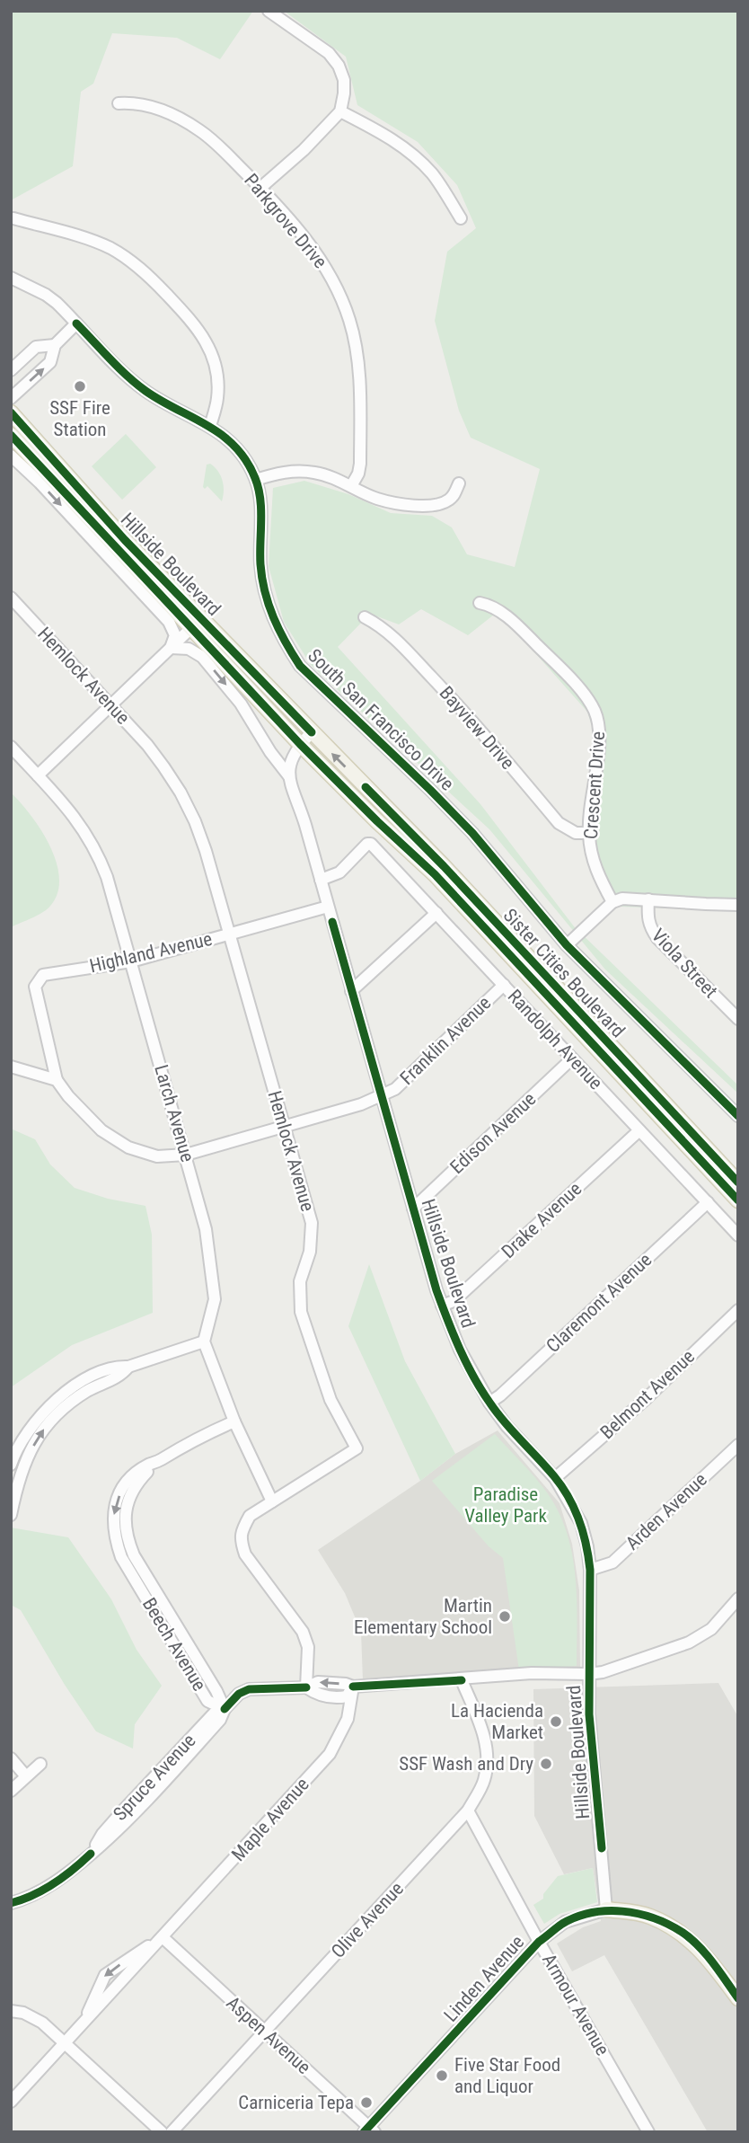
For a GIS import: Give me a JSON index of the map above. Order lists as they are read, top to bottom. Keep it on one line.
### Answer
{"streets":{"main road":["Hillside Boulevard","Sister Cities Boulevard","Linden Avenue"],"street":["Parkgrove Drive","Hemlock Avenue","South San Francisco Drive","Bayview Drive","Crescent Drive","Highland Avenue","Viola Street","Randolph Avenue","Franklin Avenue","Larch Avenue","Edison Avenue","Drake Avenue","Claremont Avenue","Belmont Avenue","Arden Avenue","Beech Avenue","Spruce Avenue","Maple Avenue","Olive Avenue","Armour Avenue","Aspen Avenue"]},"crossings":[["Hillside Boulevard","Highland Avenue"],["Hillside Boulevard","Sister Cities Boulevard"],["Hillside Boulevard","Randolph Avenue"],["Hillside Boulevard","Franklin Avenue"],["Hillside Boulevard","Edison Avenue"],["Hillside Boulevard","Drake Avenue"],["Hillside Boulevard","Claremont Avenue"],["Hillside Boulevard","Belmont Avenue"],["Hillside Boulevard","Arden Avenue"],["Hillside Boulevard","Spruce Avenue"],["Hillside Boulevard","Linden Avenue"],["Hemlock Avenue","Highland Avenue"],["Hemlock Avenue","Franklin Avenue"],["Hemlock Avenue","Spruce Avenue"],["Bayview Drive","Crescent Drive"],["Highland Avenue","Franklin Avenue"],["Highland Avenue","Larch Avenue"],["Randolph Avenue","Franklin Avenue"],["Randolph Avenue","Edison Avenue"],["Randolph Avenue","Drake Avenue"],["Randolph Avenue","Claremont Avenue"],["Franklin Avenue","Larch Avenue"],["Beech Avenue","Spruce Avenue"],["Spruce Avenue","Maple Avenue"],["Spruce Avenue","Olive Avenue"],["Maple Avenue","Aspen Avenue"],["Olive Avenue","Armour Avenue"],["Olive Avenue","Aspen Avenue"],["Linden Avenue","Armour Avenue"],["Linden Avenue","Aspen Avenue"]],"parks":["Paradise Valley Park"],"places":["SSF Fire Station","Martin Elementary School","La Hacienda Market","SSF Wash and Dry","Five Star Food and Liquor","Carniceria Tepa"]}
